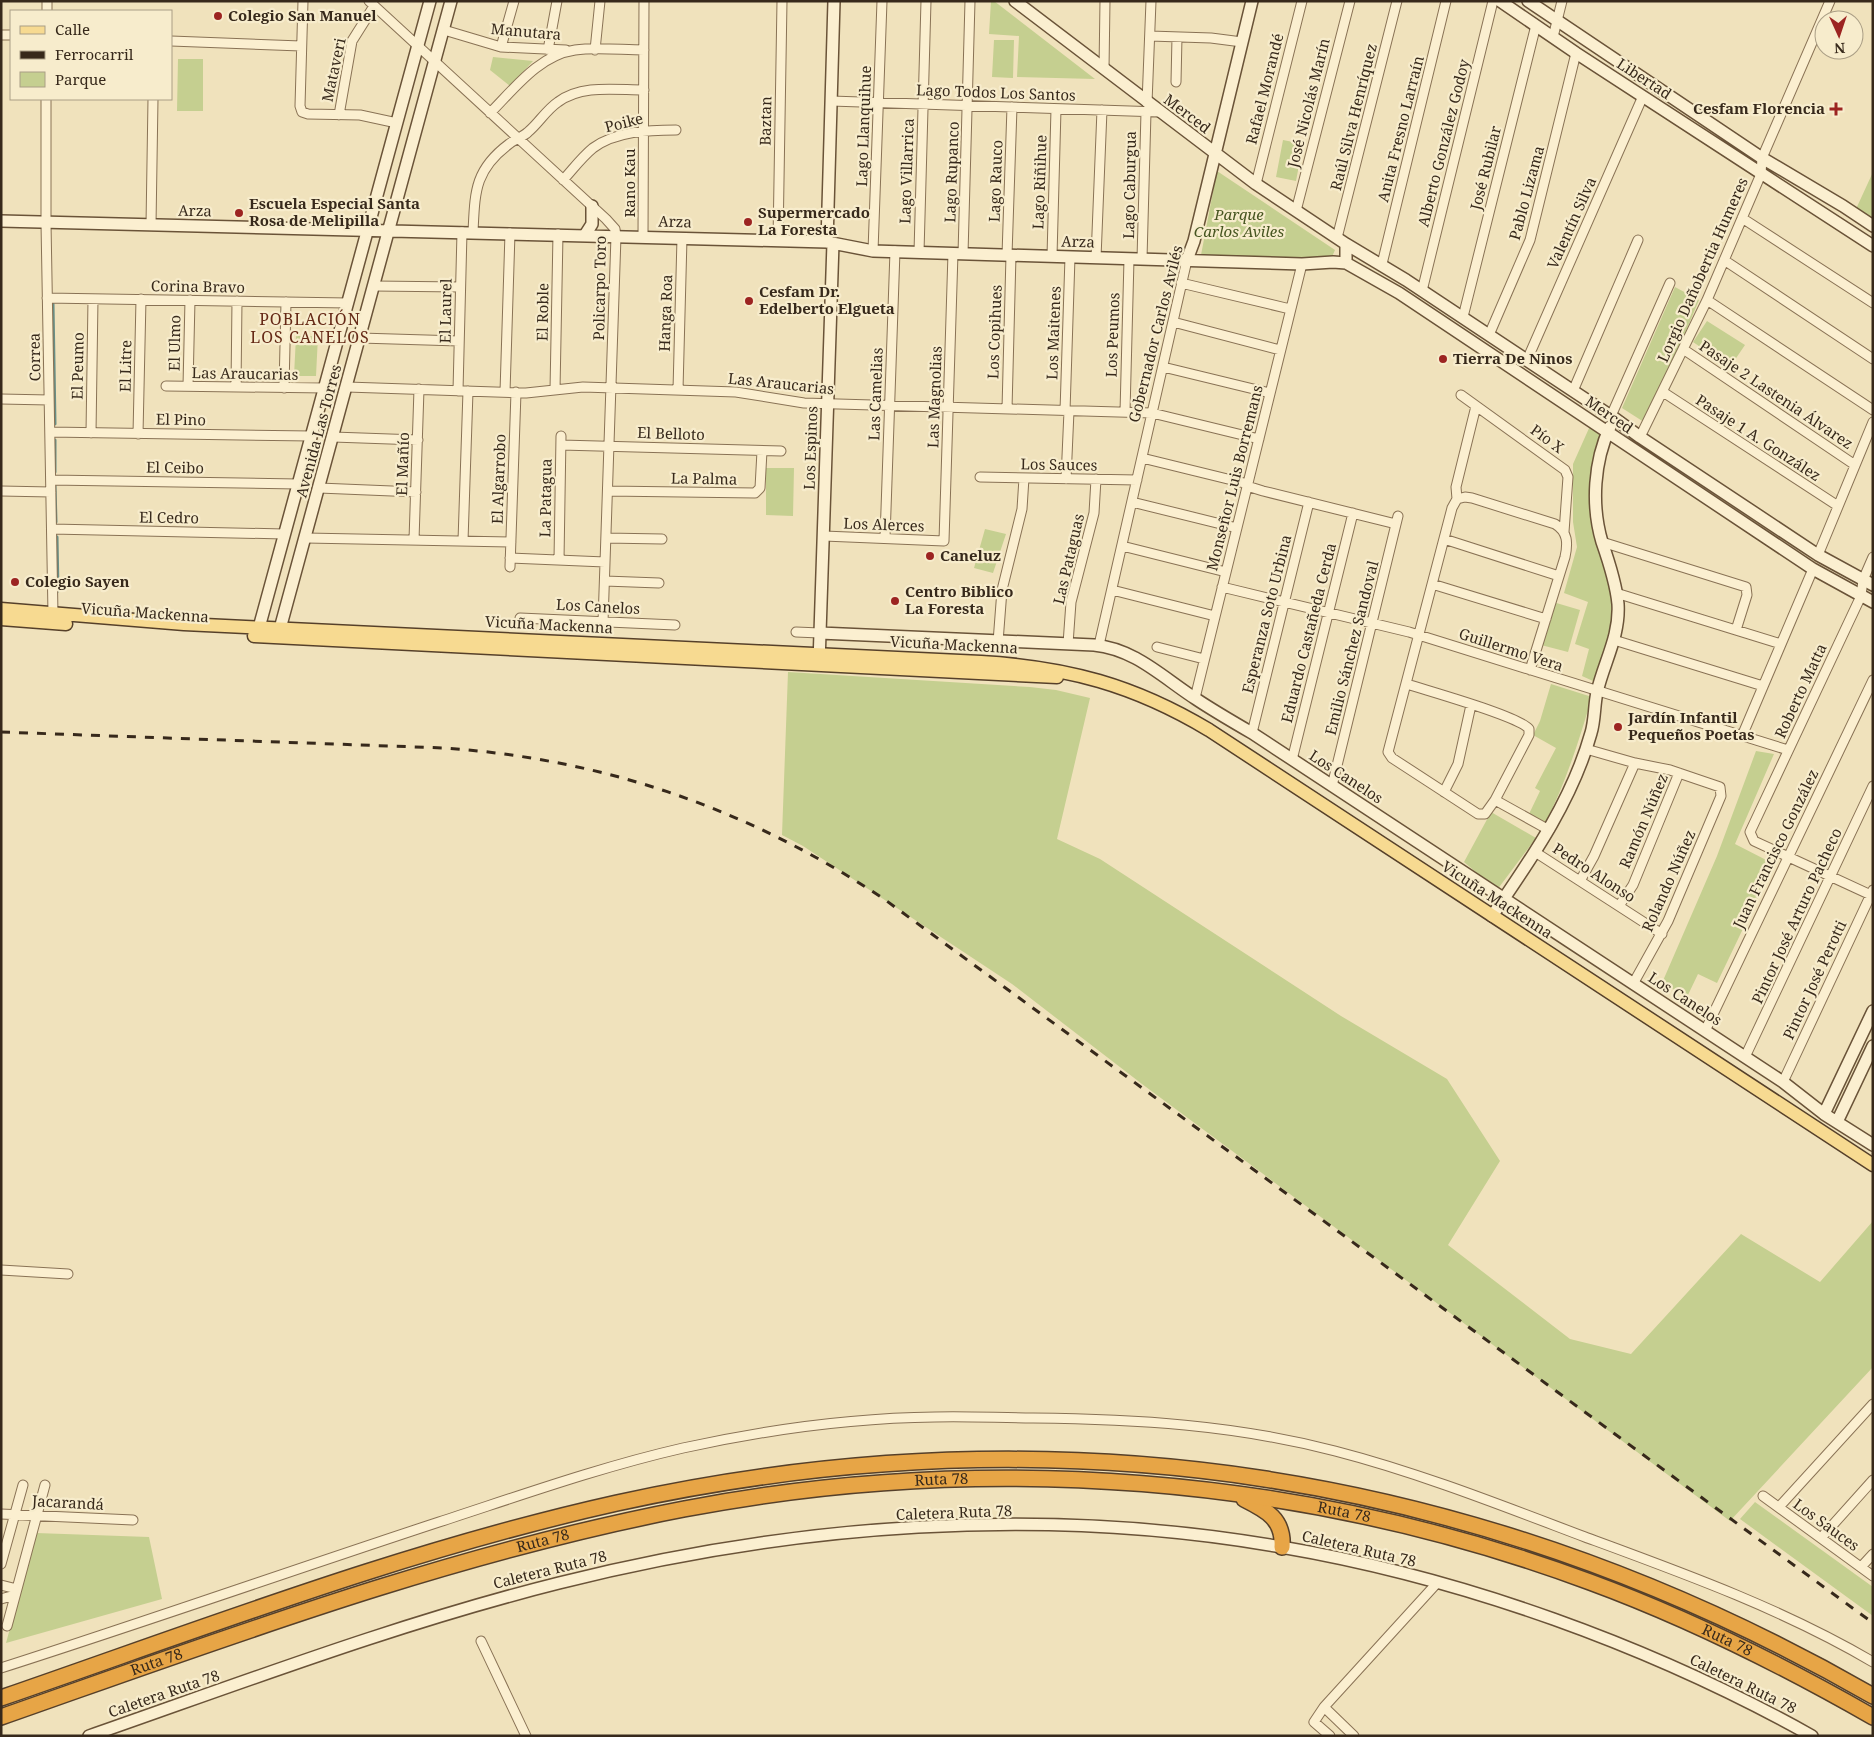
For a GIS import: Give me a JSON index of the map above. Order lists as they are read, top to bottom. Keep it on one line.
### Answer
{"streets":{"highway":["Ruta 78"],"main road":["Vicuña Mackenna"],"street":["Manutara","Mataveri","Libertad","Rafael Morandé","Lago Todos Los Santos","José Nicolás Marín","Merced","Raúl Silva Henríquez","Baztan","Poike","Lago Llanquihue","Anita Fresno Larraín","Alberto González Godoy","José Rubilar","Lago Villarrica","Lago Rupanco","Lago Rauco","Lago Riñihue","Rano Kau","Lago Caburgua","Pablo Lizama","Arza","Valentín Silva","Lorgio Dañobertia Humeres","Corina Bravo","Policarpo Toro","El Laurel","El Roble","Hanga Roa","Los Copihues","Los Maitenes","Gobernador Carlos Avilés","Los Peumos","El Ulmo","Correa","El Peumo","El Litre","Las Araucarias","Las Camelias","Pasaje 2 Lastenia Álvarez","Las Magnolias","El Pino","Avenida Las Torres","El Belloto","Pasaje 1 A. González","Pío X","Los Espinos","El Mañío","Los Sauces","El Ceibo","Monseñor Luis Borremans","El Algarrobo","La Palma","La Patagua","El Cedro","Los Alerces","Las Pataguas","Los Canelos","Esperanza Soto Urbina","Eduardo Castañeda Cerda","Emilio Sánchez Sandoval","Guillermo Vera","Roberto Matta","Ramón Núñez","Juan Francisco González","Pedro Alonso","Rolando Núñez","Pintor José Arturo Pacheco","Pintor José Perotti","Jacarandá","Caletera Ruta 78"]},"crossings":[["Manutara","Policarpo Toro"],["Manutara","Avenida Las Torres"],["Mataveri","Policarpo Toro"],["Libertad","José Rubilar"],["Libertad","Pablo Lizama"],["Libertad","Valentín Silva"],["Libertad","Lorgio Dañobertia Humeres"],["Rafael Morandé","Merced"],["Lago Todos Los Santos","Merced"],["Lago Todos Los Santos","Lago Llanquihue"],["Lago Todos Los Santos","Lago Villarrica"],["Lago Todos Los Santos","Lago Rupanco"],["Lago Todos Los Santos","Lago Rauco"],["Lago Todos Los Santos","Lago Riñihue"],["Lago Todos Los Santos","Lago Caburgua"],["Lago Todos Los Santos","Los Espinos"],["José Nicolás Marín","Merced"],["Merced","Raúl Silva Henríquez"],["Merced","Anita Fresno Larraín"],["Merced","Alberto González Godoy"],["Merced","José Rubilar"],["Merced","Lago Caburgua"],["Merced","Pablo Lizama"],["Merced","Arza"],["Merced","Valentín Silva"],["Merced","Lorgio Dañobertia Humeres"],["Merced","Gobernador Carlos Avilés"],["Merced","Roberto Matta"],["Baztan","Arza"],["Poike","Rano Kau"],["Poike","Policarpo Toro"],["Lago Llanquihue","Arza"],["Lago Villarrica","Arza"],["Lago Rupanco","Arza"],["Lago Rupanco","Las Magnolias"],["Lago Rauco","Arza"],["Lago Rauco","Los Copihues"],["Lago Riñihue","Arza"],["Rano Kau","Arza"],["Lago Caburgua","Arza"],["Arza","Policarpo Toro"],["Arza","El Laurel"],["Arza","El Roble"],["Arza","Hanga Roa"],["Arza","Los Copihues"],["Arza","Los Maitenes"],["Arza","Gobernador Carlos Avilés"],["Arza","Los Peumos"],["Arza","Correa"],["Arza","Las Camelias"],["Arza","Las Magnolias"],["Arza","Avenida Las Torres"],["Arza","Los Espinos"],["Arza","Monseñor Luis Borremans"],["Lorgio Dañobertia Humeres","Pasaje 2 Lastenia Álvarez"],["Lorgio Dañobertia Humeres","Pasaje 1 A. González"],["Corina Bravo","El Ulmo"],["Corina Bravo","Correa"],["Corina Bravo","El Peumo"],["Corina Bravo","El Litre"],["Corina Bravo","Avenida Las Torres"],["Policarpo Toro","El Laurel"],["Policarpo Toro","Las Araucarias"],["Policarpo Toro","Avenida Las Torres"],["Policarpo Toro","El Belloto"],["Policarpo Toro","La Palma"],["Policarpo Toro","Los Canelos"],["El Laurel","Las Araucarias"],["El Roble","Las Araucarias"],["Hanga Roa","Las Araucarias"],["Los Copihues","Las Araucarias"],["Los Maitenes","Las Araucarias"],["Gobernador Carlos Avilés","Las Araucarias"],["Gobernador Carlos Avilés","Los Sauces"],["Gobernador Carlos Avilés","Los Canelos"],["Los Peumos","Las Araucarias"],["El Ulmo","Las Araucarias"],["Correa","El Pino"],["Correa","El Ceibo"],["Correa","El Cedro"],["Correa","Vicuña Mackenna"],["El Peumo","El Pino"],["El Litre","El Pino"],["Las Araucarias","Las Camelias"],["Las Araucarias","Las Magnolias"],["Las Araucarias","Avenida Las Torres"],["Las Araucarias","Los Espinos"],["Las Araucarias","El Mañío"],["Las Araucarias","Monseñor Luis Borremans"],["Las Araucarias","El Algarrobo"],["Las Camelias","Los Alerces"],["Las Magnolias","Los Alerces"],["El Pino","Avenida Las Torres"],["Avenida Las Torres","El Ceibo"],["Avenida Las Torres","El Cedro"],["Avenida Las Torres","Vicuña Mackenna"],["El Belloto","La Palma"],["El Belloto","La Patagua"],["Los Espinos","Los Alerces"],["Los Espinos","Los Canelos"],["Los Espinos","Vicuña Mackenna"],["Los Sauces","Las Pataguas"],["Monseñor Luis Borremans","Los Canelos"],["Monseñor Luis Borremans","Guillermo Vera"],["El Algarrobo","La Patagua"],["Las Pataguas","Los Canelos"],["Los Canelos","Esperanza Soto Urbina"],["Los Canelos","Eduardo Castañeda Cerda"],["Los Canelos","Emilio Sánchez Sandoval"],["Los Canelos","Juan Francisco González"],["Los Canelos","Rolando Núñez"],["Los Canelos","Pintor José Arturo Pacheco"],["Los Canelos","Pintor José Perotti"],["Esperanza Soto Urbina","Guillermo Vera"],["Eduardo Castañeda Cerda","Emilio Sánchez Sandoval"],["Eduardo Castañeda Cerda","Guillermo Vera"],["Emilio Sánchez Sandoval","Guillermo Vera"],["Guillermo Vera","Roberto Matta"],["Roberto Matta","Juan Francisco González"],["Ramón Núñez","Pedro Alonso"],["Ramón Núñez","Rolando Núñez"],["Pedro Alonso","Rolando Núñez"]],"districts":["POBLACIÓN LOS CANELOS"],"parks":["Parque Carlos Aviles"],"places":{"other":["Colegio San Manuel","Escuela Especial Santa Rosa de Melipilla","Supermercado La Foresta","Cesfam Dr. Edelberto Elgueta","Tierra De Ninos","Caneluz","Colegio Sayen","Centro Biblico La Foresta","Jardín Infantil Pequeños Poetas"],"health":["Cesfam Florencia"]},"legend":["Calle","Ferrocarril","Parque"],"north":"bottom"}
